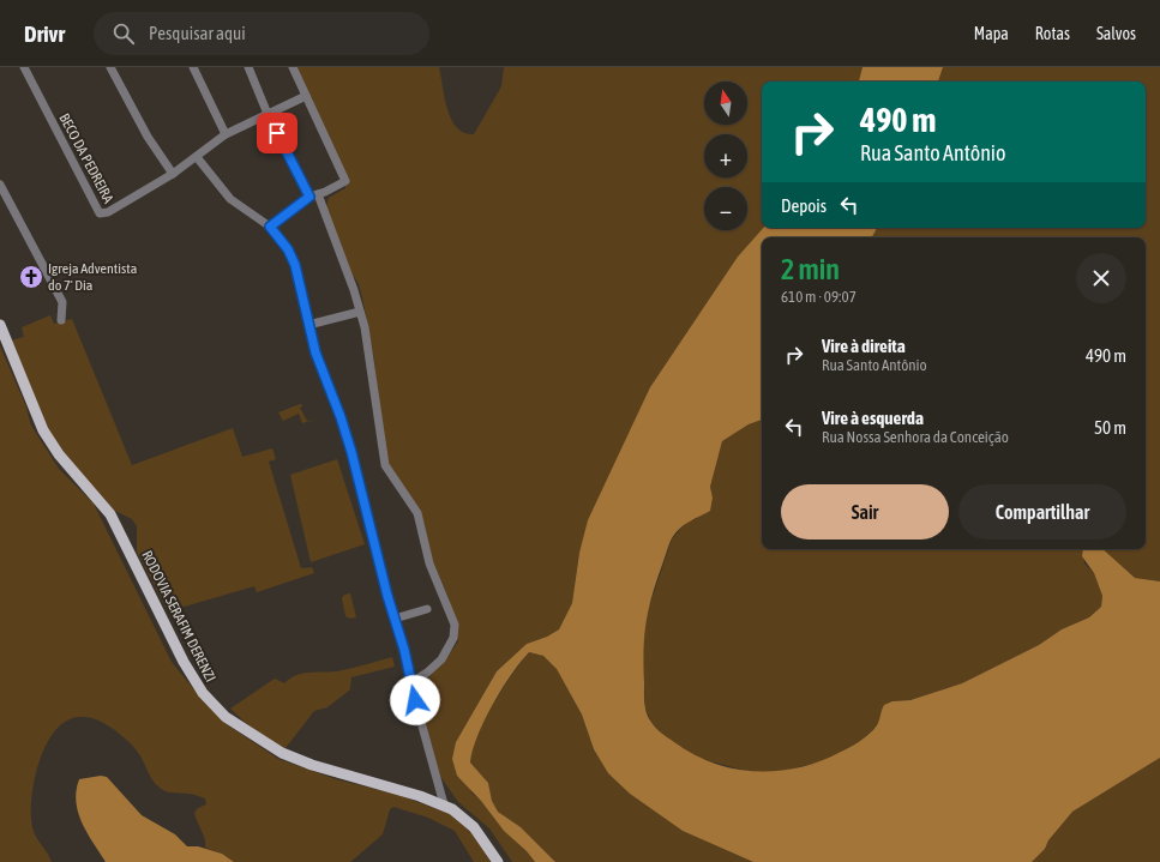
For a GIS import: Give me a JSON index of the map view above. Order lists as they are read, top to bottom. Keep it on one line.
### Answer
{"streets":{"main road":["RODOVIA SERAFIM DERENZI"],"street":["BECO DA PEDREIRA"]},"places":{"church":["Igreja Adventista do 7˚ Dia"]},"north":"top","page":{"header":"Drivr","search":"Pesquisar aqui","nav":["Mapa","Rotas","Salvos"],"map_buttons":["+","−"],"turn":["490 m","Rua Santo Antônio"],"then":"Depois","heading":["2 min","610 m · 09:07"],"list":[{"name":"Vire à direita","note":"Rua Santo Antônio","value":"490 m"},{"name":"Vire à esquerda","note":"Rua Nossa Senhora da Conceição","value":"50 m"}],"buttons":["Sair","Compartilhar"]}}
